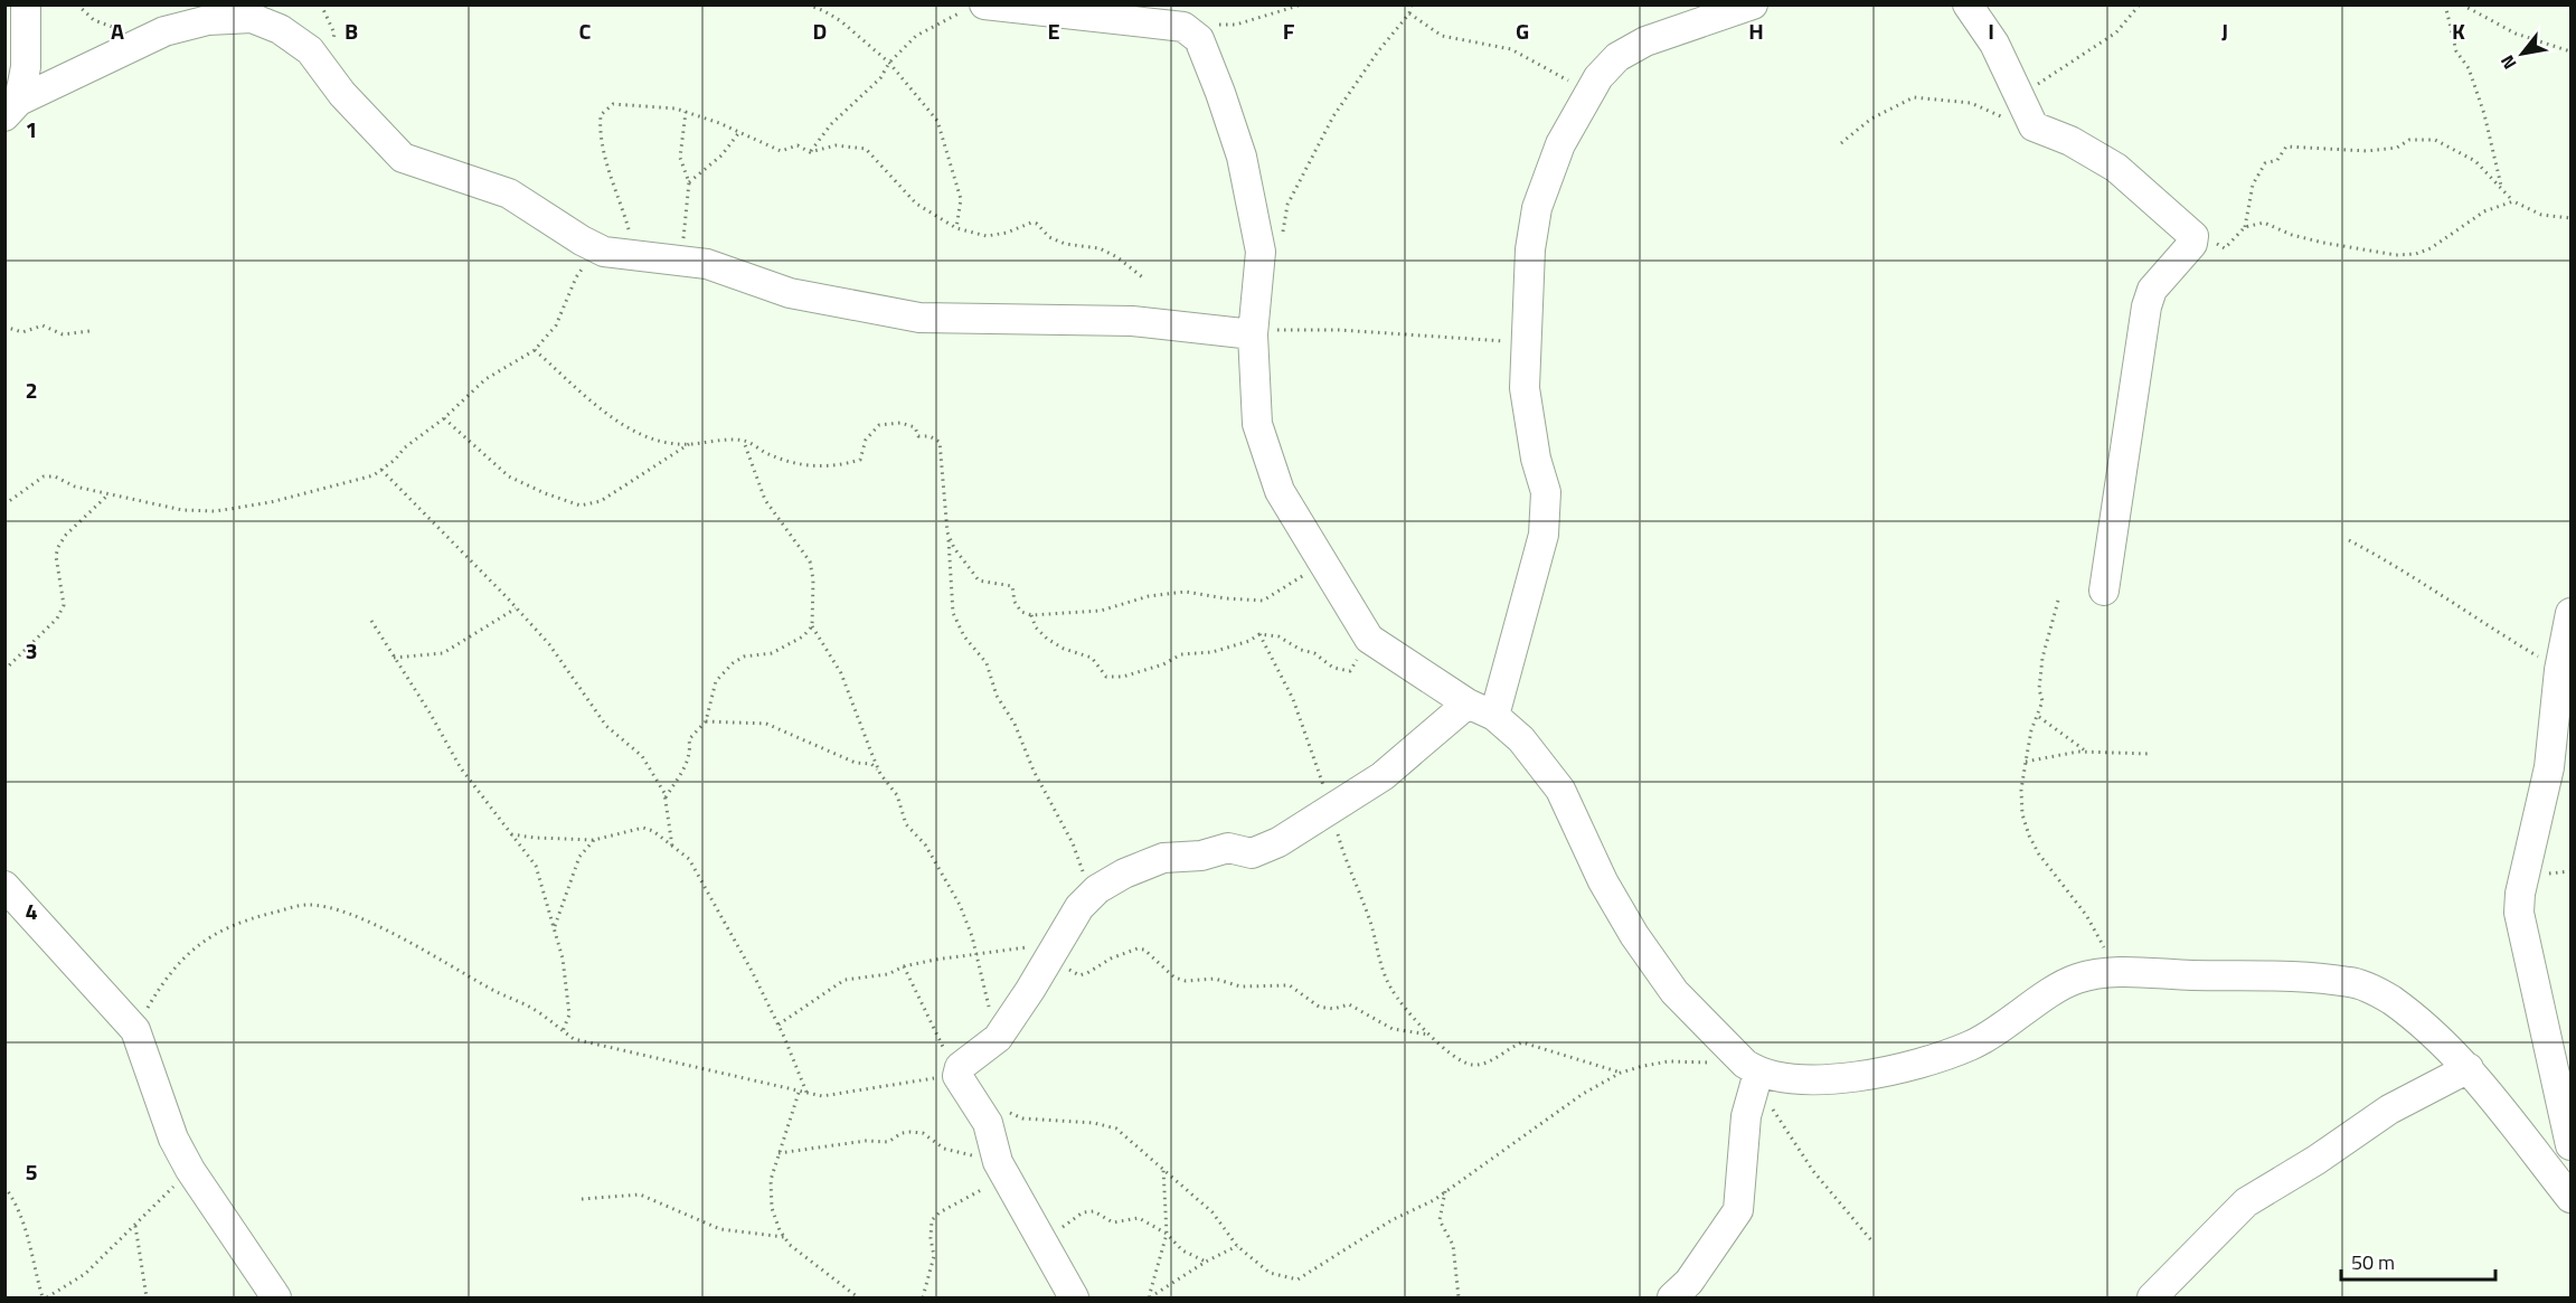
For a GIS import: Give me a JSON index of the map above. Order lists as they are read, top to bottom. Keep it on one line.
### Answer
{"scale_bar":"50 m","north":"bottom left","grid":{"columns":["A","B","C","D","E","F","G","H","I","J","K"],"rows":["1","2","3","4","5"]}}
